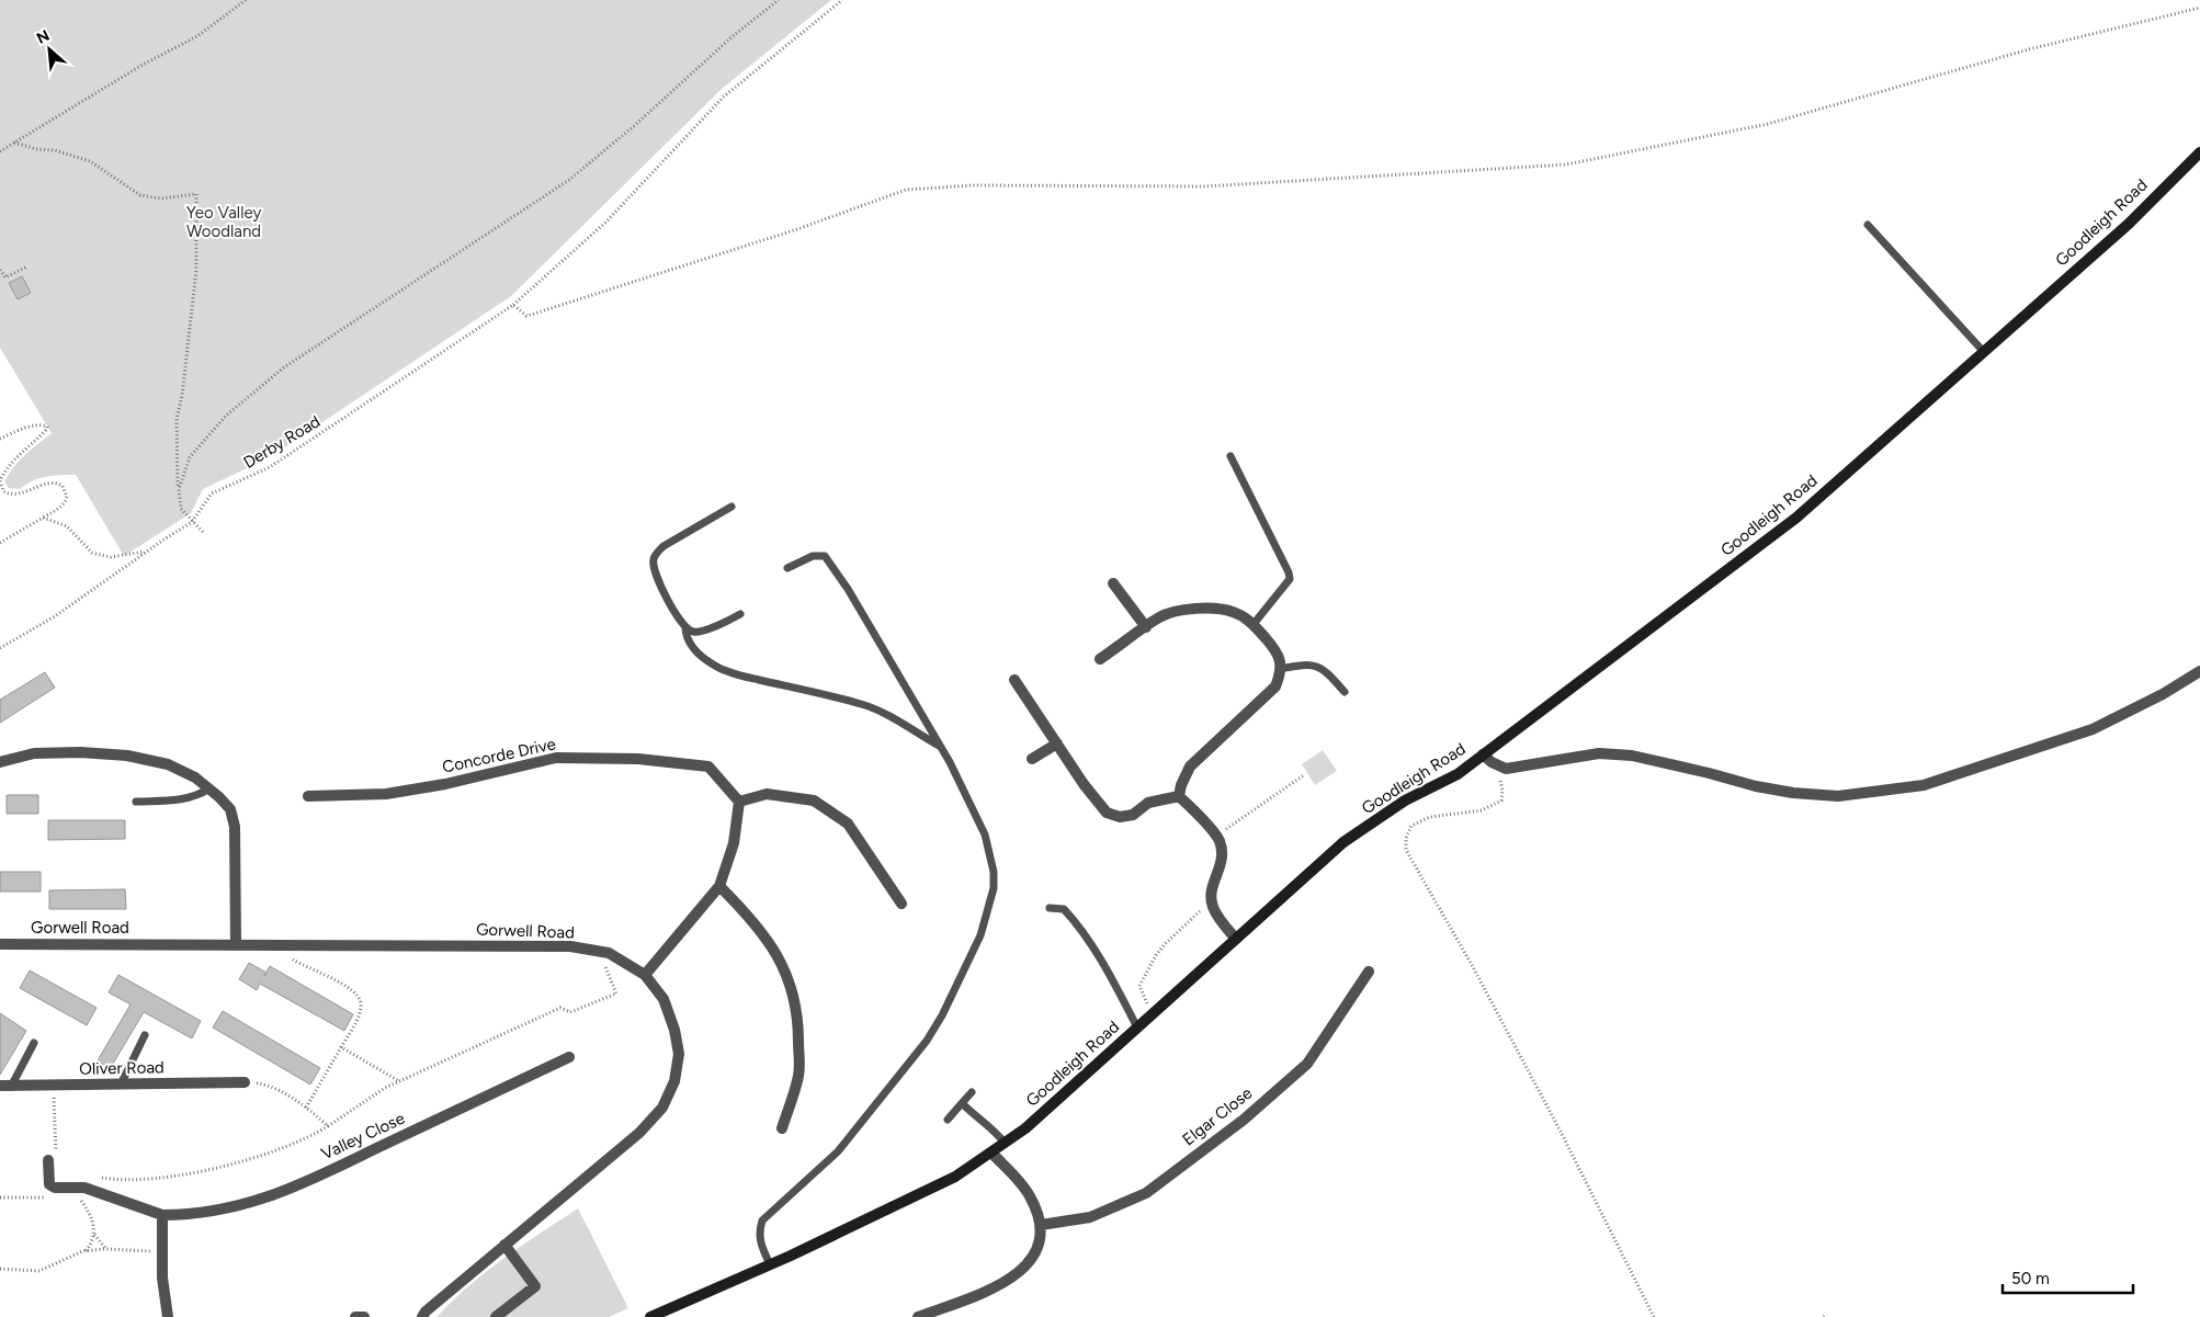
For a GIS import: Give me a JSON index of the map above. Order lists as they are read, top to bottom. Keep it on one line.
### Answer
{"streets":{"street":["Goodleigh Road","Concorde Drive","Gorwell Road","Oliver Road","Elgar Close","Valley Close"],"path":["Derby Road"]},"parks":["Yeo Valley Woodland"],"scale_bar":"50 m","north":"top left"}
